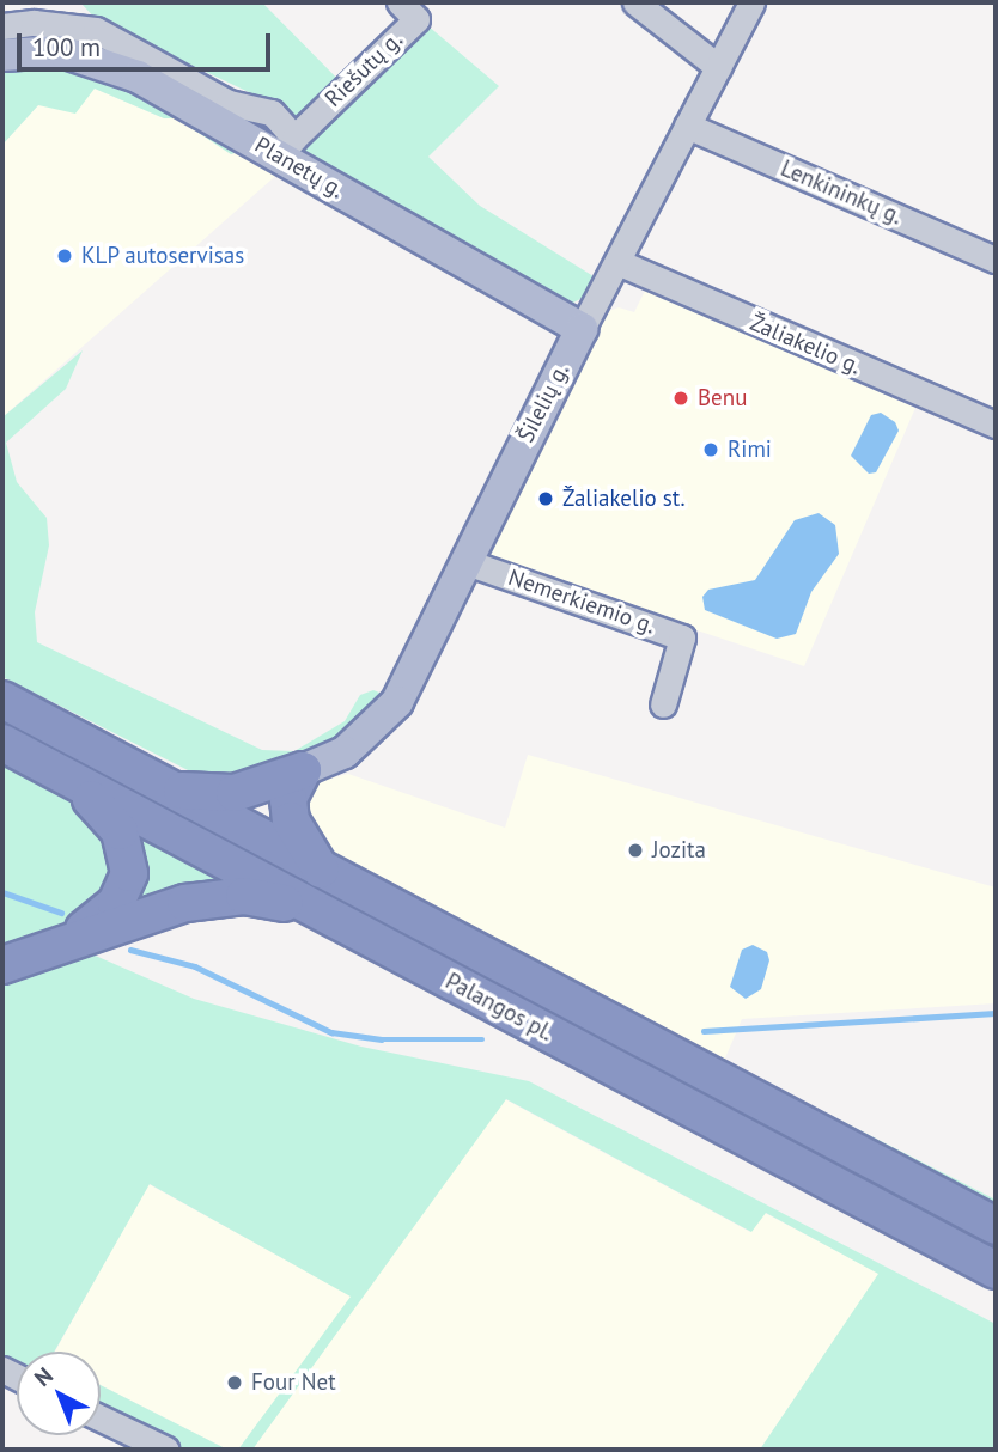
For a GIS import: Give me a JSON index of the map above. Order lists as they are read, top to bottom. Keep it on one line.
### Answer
{"streets":{"highway":["Palangos pl."],"main road":["Planetų g.","Šilelių g."],"street":["Riešutų g.","Lenkininkų g.","Žaliakelio g.","Nemerkiemio g."]},"crossings":[["Riešutų g.","Planetų g."],["Planetų g.","Šilelių g."],["Lenkininkų g.","Šilelių g."],["Žaliakelio g.","Šilelių g."],["Šilelių g.","Nemerkiemio g."]],"places":["KLP autoservisas","Benu","Rimi","Žaliakelio st.","Jozita","Four Net"],"scale_bar":"100 m","north":"top left"}
